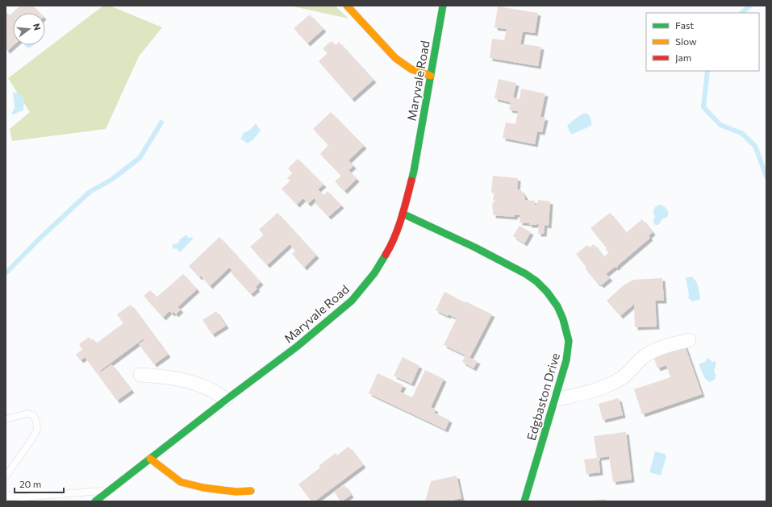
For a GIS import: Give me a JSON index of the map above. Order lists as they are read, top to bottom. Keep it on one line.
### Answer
{"streets":{"street":["Maryvale Road","Edgbaston Drive"]},"crossings":[["Maryvale Road","Edgbaston Drive"]],"legend":["Fast","Slow","Jam"],"scale_bar":"20 m","north":"right"}
